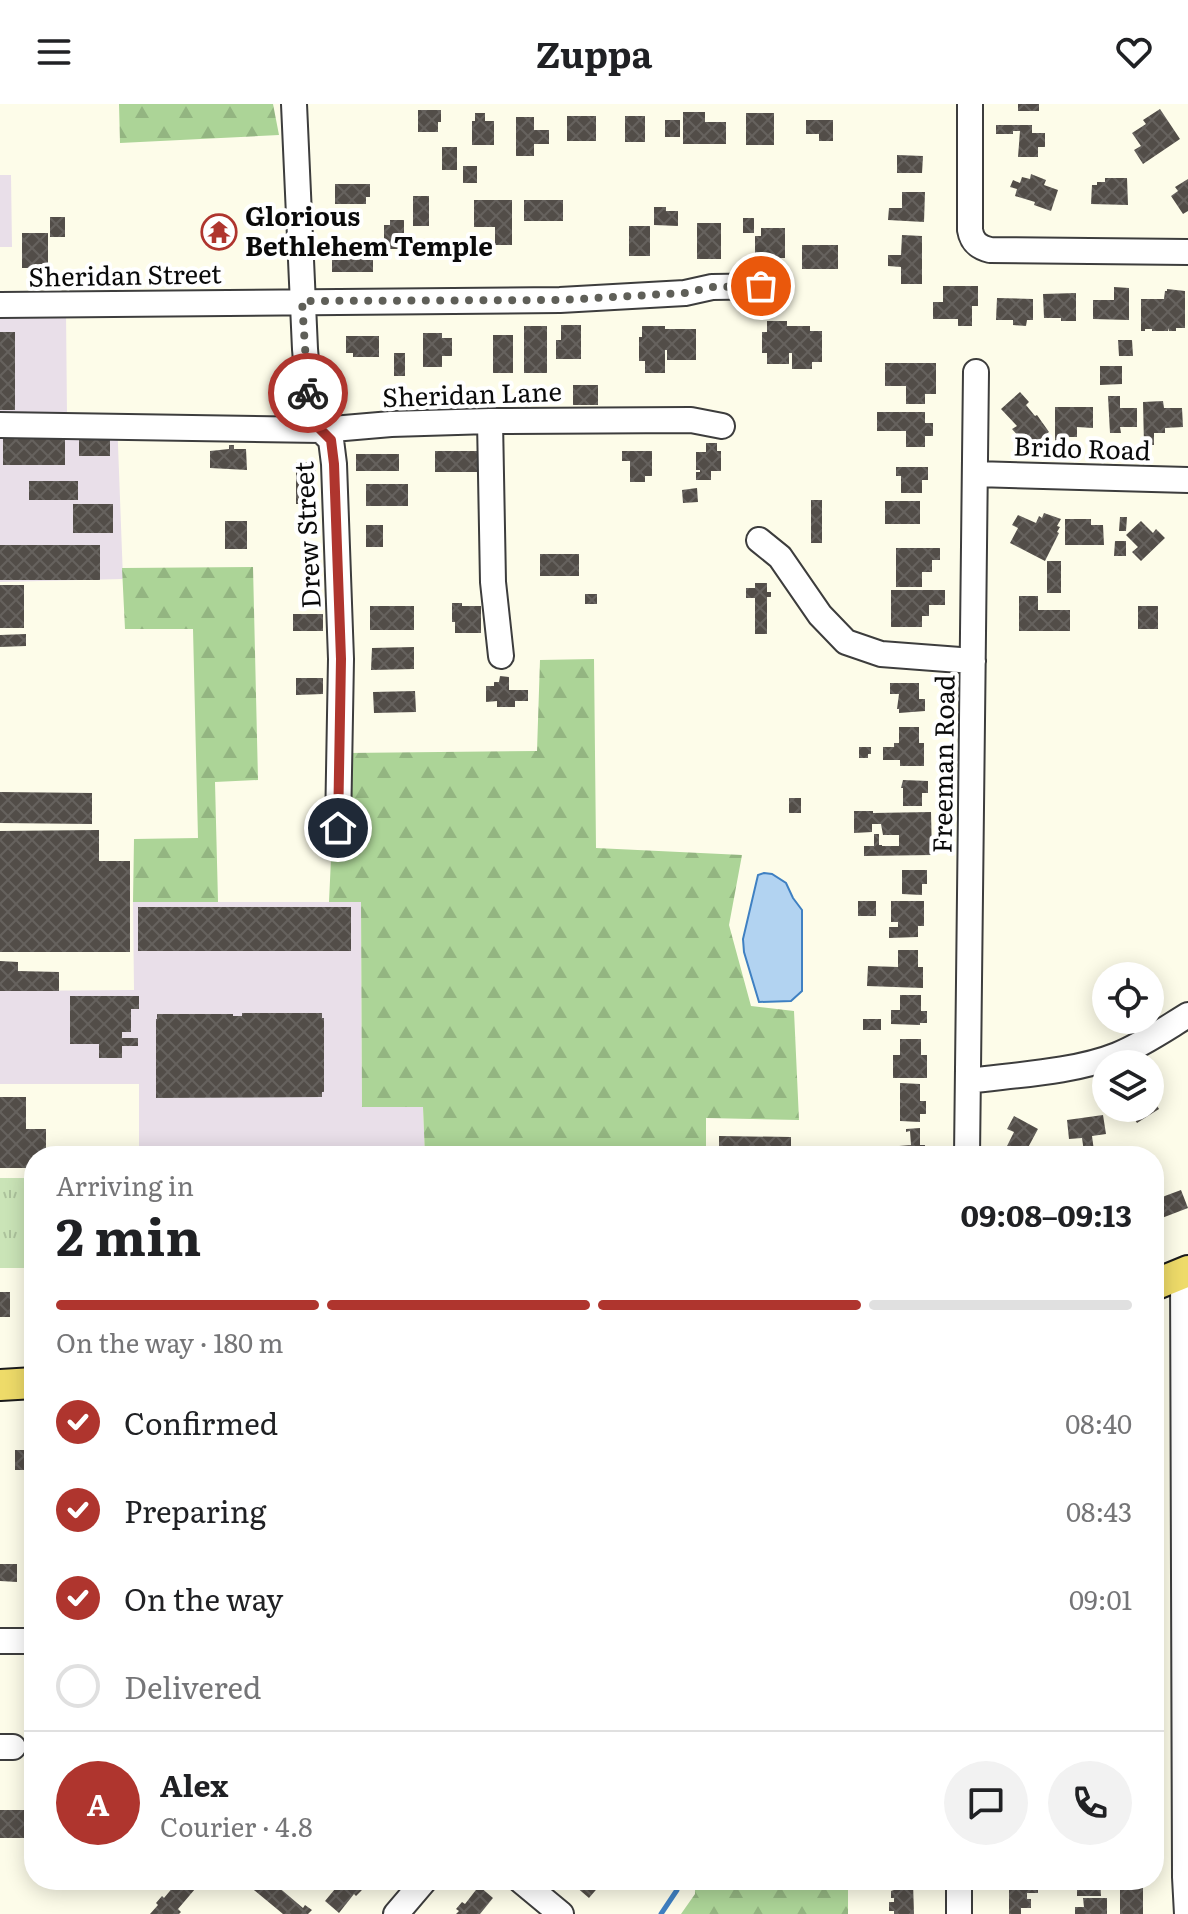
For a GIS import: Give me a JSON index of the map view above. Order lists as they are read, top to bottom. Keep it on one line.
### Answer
{"streets":{"street":["Sheridan Street","Sheridan Lane","Brido Road","Drew Street","Freeman Road"]},"crossings":[["Sheridan Street","Drew Street"],["Sheridan Lane","Drew Street"],["Brido Road","Freeman Road"]],"places":{"temple":["Glorious Bethlehem Temple"]},"page":{"header":"Zuppa","heading":["2 min","Arriving in","09:08–09:13"],"panel":["Alex","Courier · 4.8"],"bar":"On the way · 180 m","list":[["Confirmed","08:40"],["Preparing","08:43"],["On the way","09:01"],"Delivered"],"round":"A"}}
